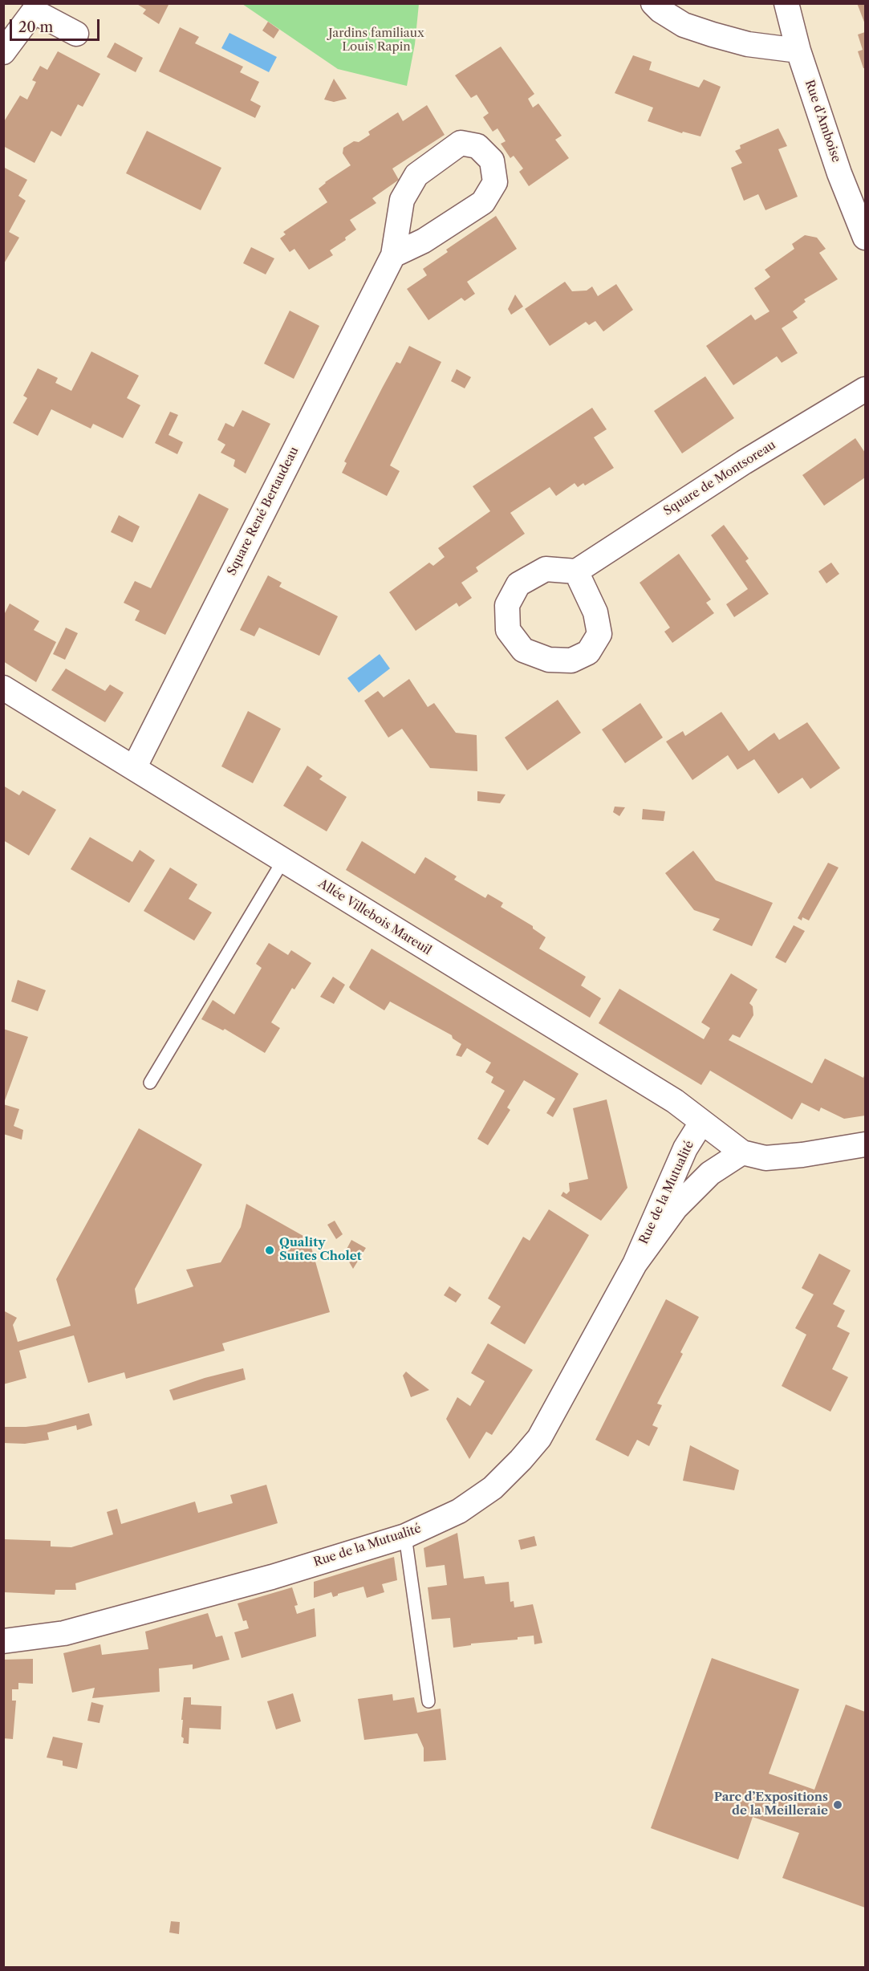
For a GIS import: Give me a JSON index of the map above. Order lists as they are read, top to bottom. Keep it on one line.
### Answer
{"streets":{"street":["Rue d’Amboise","Square de Montsoreau","Square René Bertaudeau","Allée Villebois Mareuil","Rue de la Mutualité"]},"crossings":[["Square René Bertaudeau","Allée Villebois Mareuil"],["Allée Villebois Mareuil","Rue de la Mutualité"]],"parks":["Jardins familiaux Louis Rapin"],"places":["Quality Suites Cholet","Parc d’Expositions de la Meilleraie"],"scale_bar":"20 m"}
